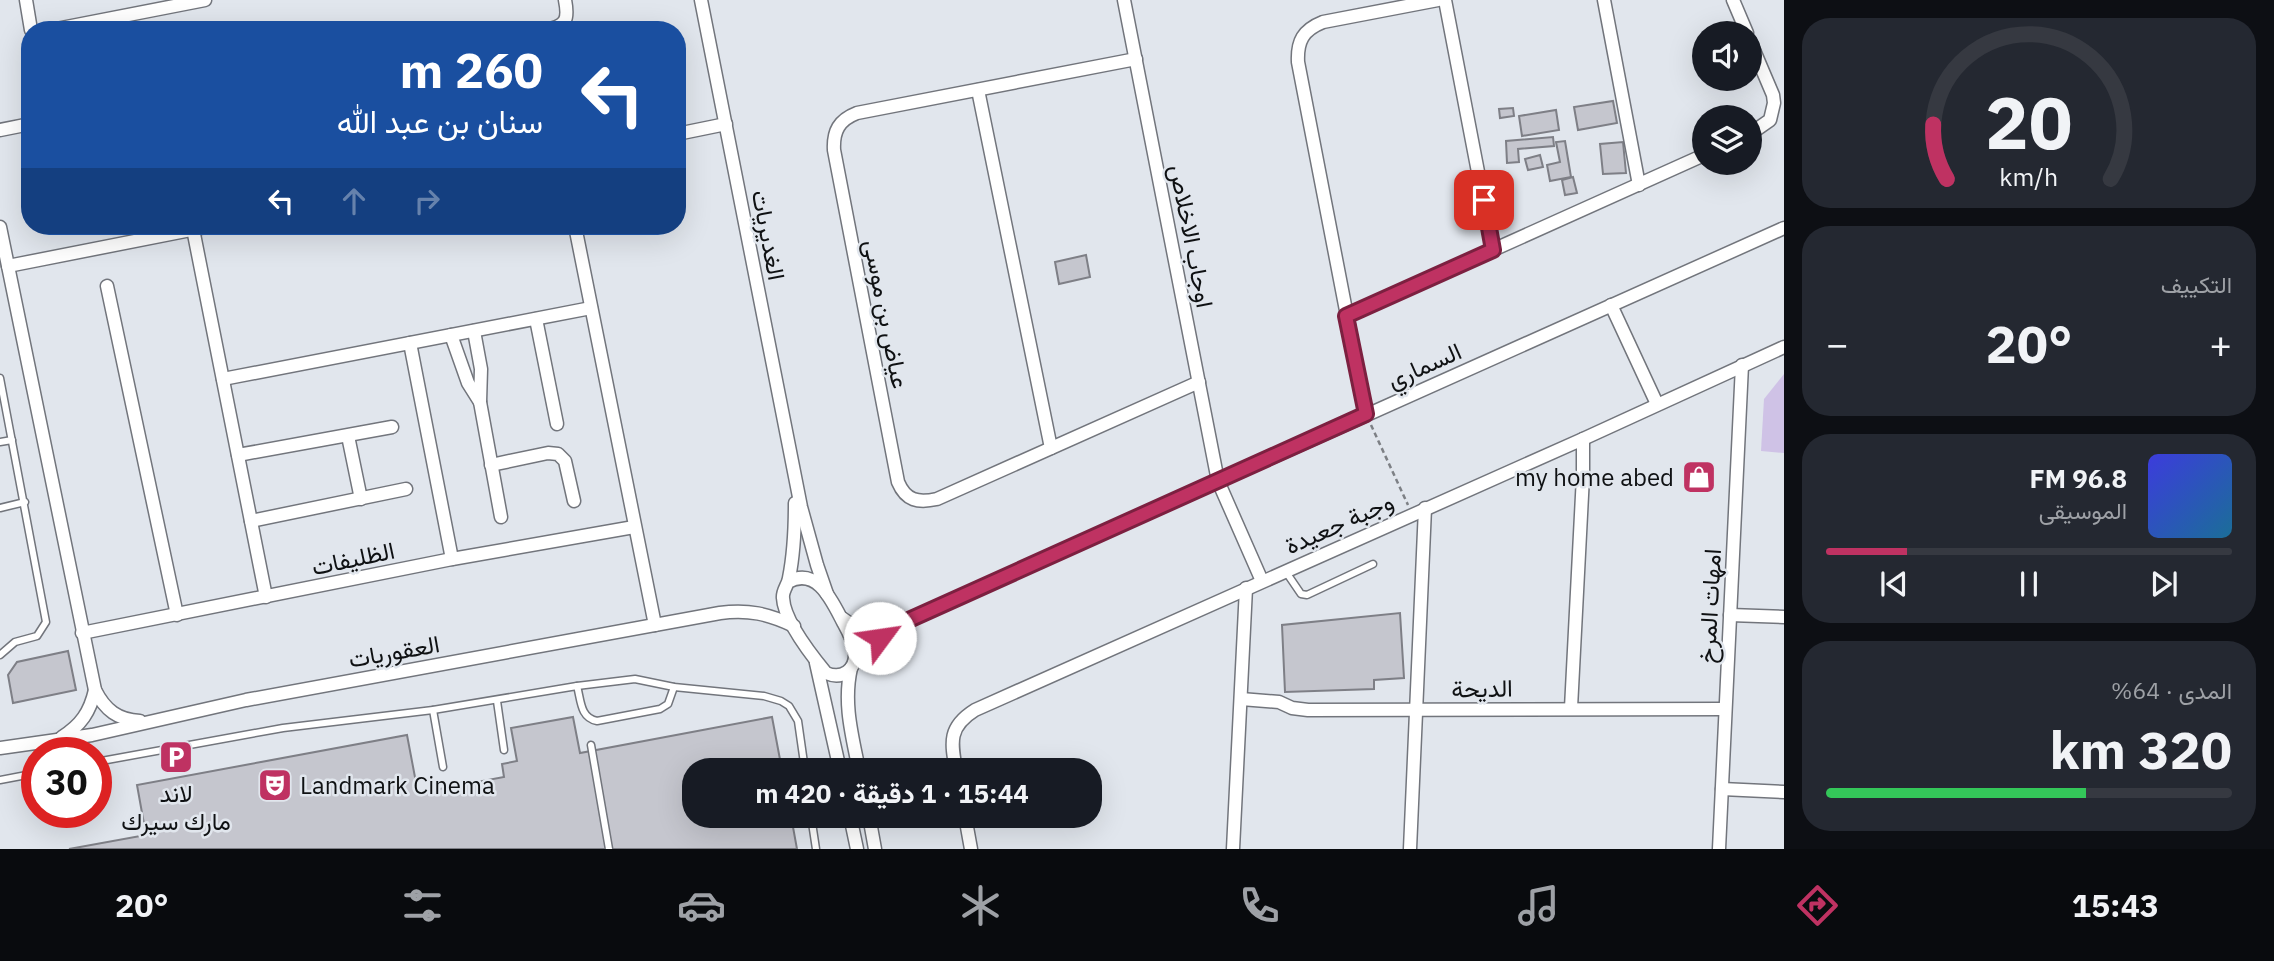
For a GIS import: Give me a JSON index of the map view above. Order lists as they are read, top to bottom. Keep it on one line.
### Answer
{"streets":{"street":["الغديريات","اوجاب الاخلاص","عياض بن موسى","السماري","وجبة جعيدة","الظليفات","امهات المرخ","العقوريات","الديحة"]},"crossings":[["الغديريات","السماري"],["الغديريات","العقوريات"],["اوجاب الاخلاص","عياض بن موسى"],["اوجاب الاخلاص","السماري"],["اوجاب الاخلاص","وجبة جعيدة"],["وجبة جعيدة","امهات المرخ"],["امهات المرخ","الديحة"]],"places":{"shop":["my home abed"],"parking":["لاند مارك سيرك"],"theatre":["Landmark Cinema"]},"page":{"turn":["260 m","سنان بن عبد الله"],"tile":["التكييف",["المدى · 64%","320 km"]],"heat":["−","20°","+"],"song":["96.8 FM","الموسيقى"],"limit":"30","trip":"15:44 · 1 دقيقة · 420 m","tabs":["15:43","20°"],"gauge":["20","km/h"]}}
